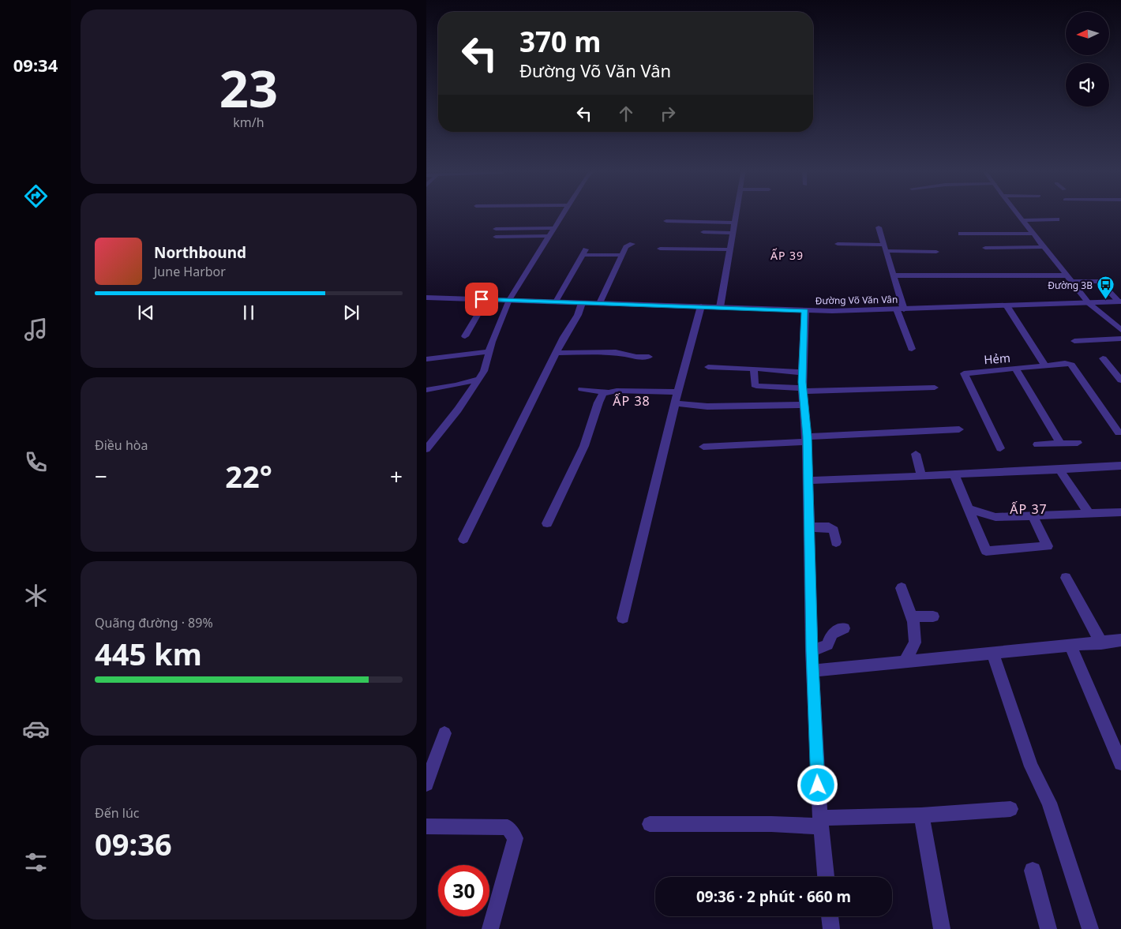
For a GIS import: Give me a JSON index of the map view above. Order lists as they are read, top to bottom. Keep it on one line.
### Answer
{"streets":{"street":["Đường Võ Văn Vân","Hẻm"]},"districts":["ẤP 39","ẤP 38","ẤP 37"],"places":{"bus stop":["Đường 3B"]},"north":"left","page":{"tabs":"09:34","tile":[["23","km/h"],"Điều hòa",["Quãng đường · 89%","445 km"],["Đến lúc","09:36"]],"turn":["370 m","Đường Võ Văn Vân"],"song":["Northbound","June Harbor"],"heat":["−","22°","+"],"limit":"30","trip":"09:36 · 2 phút · 660 m"}}
